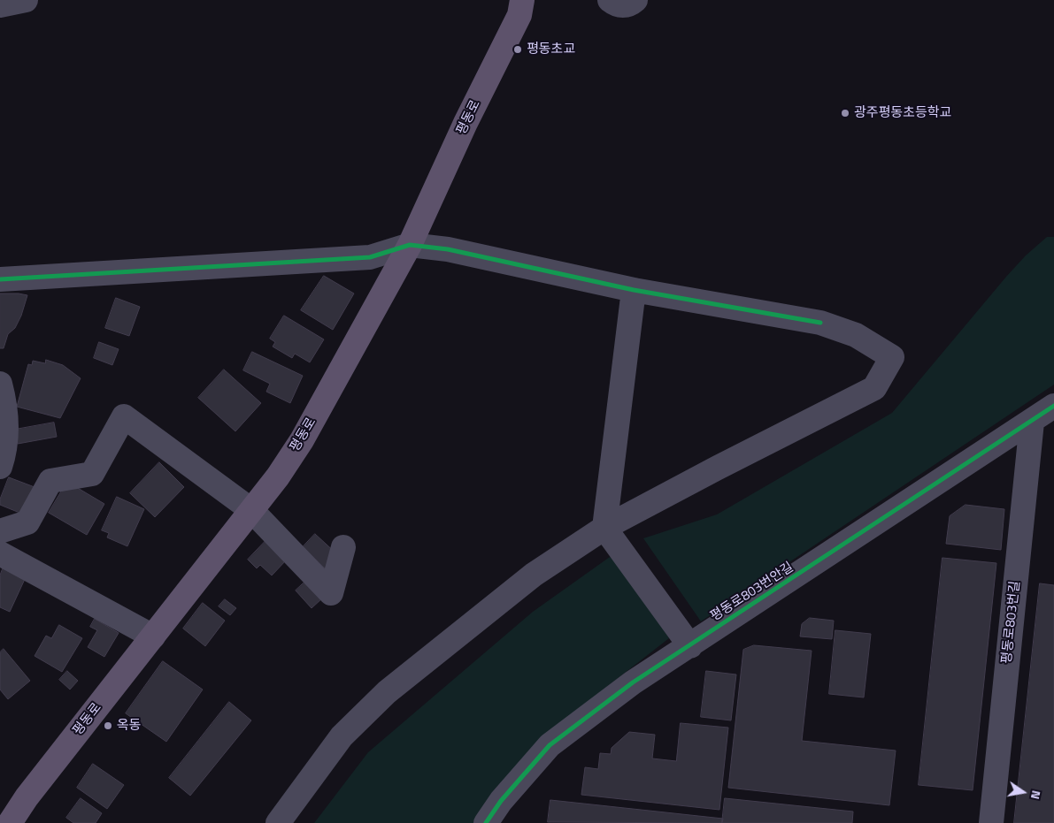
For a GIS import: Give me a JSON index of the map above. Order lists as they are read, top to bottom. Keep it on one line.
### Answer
{"streets":{"main road":["평동로"],"street":["평동로803번안길","평동로803번길"]},"crossings":[["평동로803번안길","평동로803번길"]],"places":["평동초교","광주평동초등학교","옥동"],"north":"right"}
